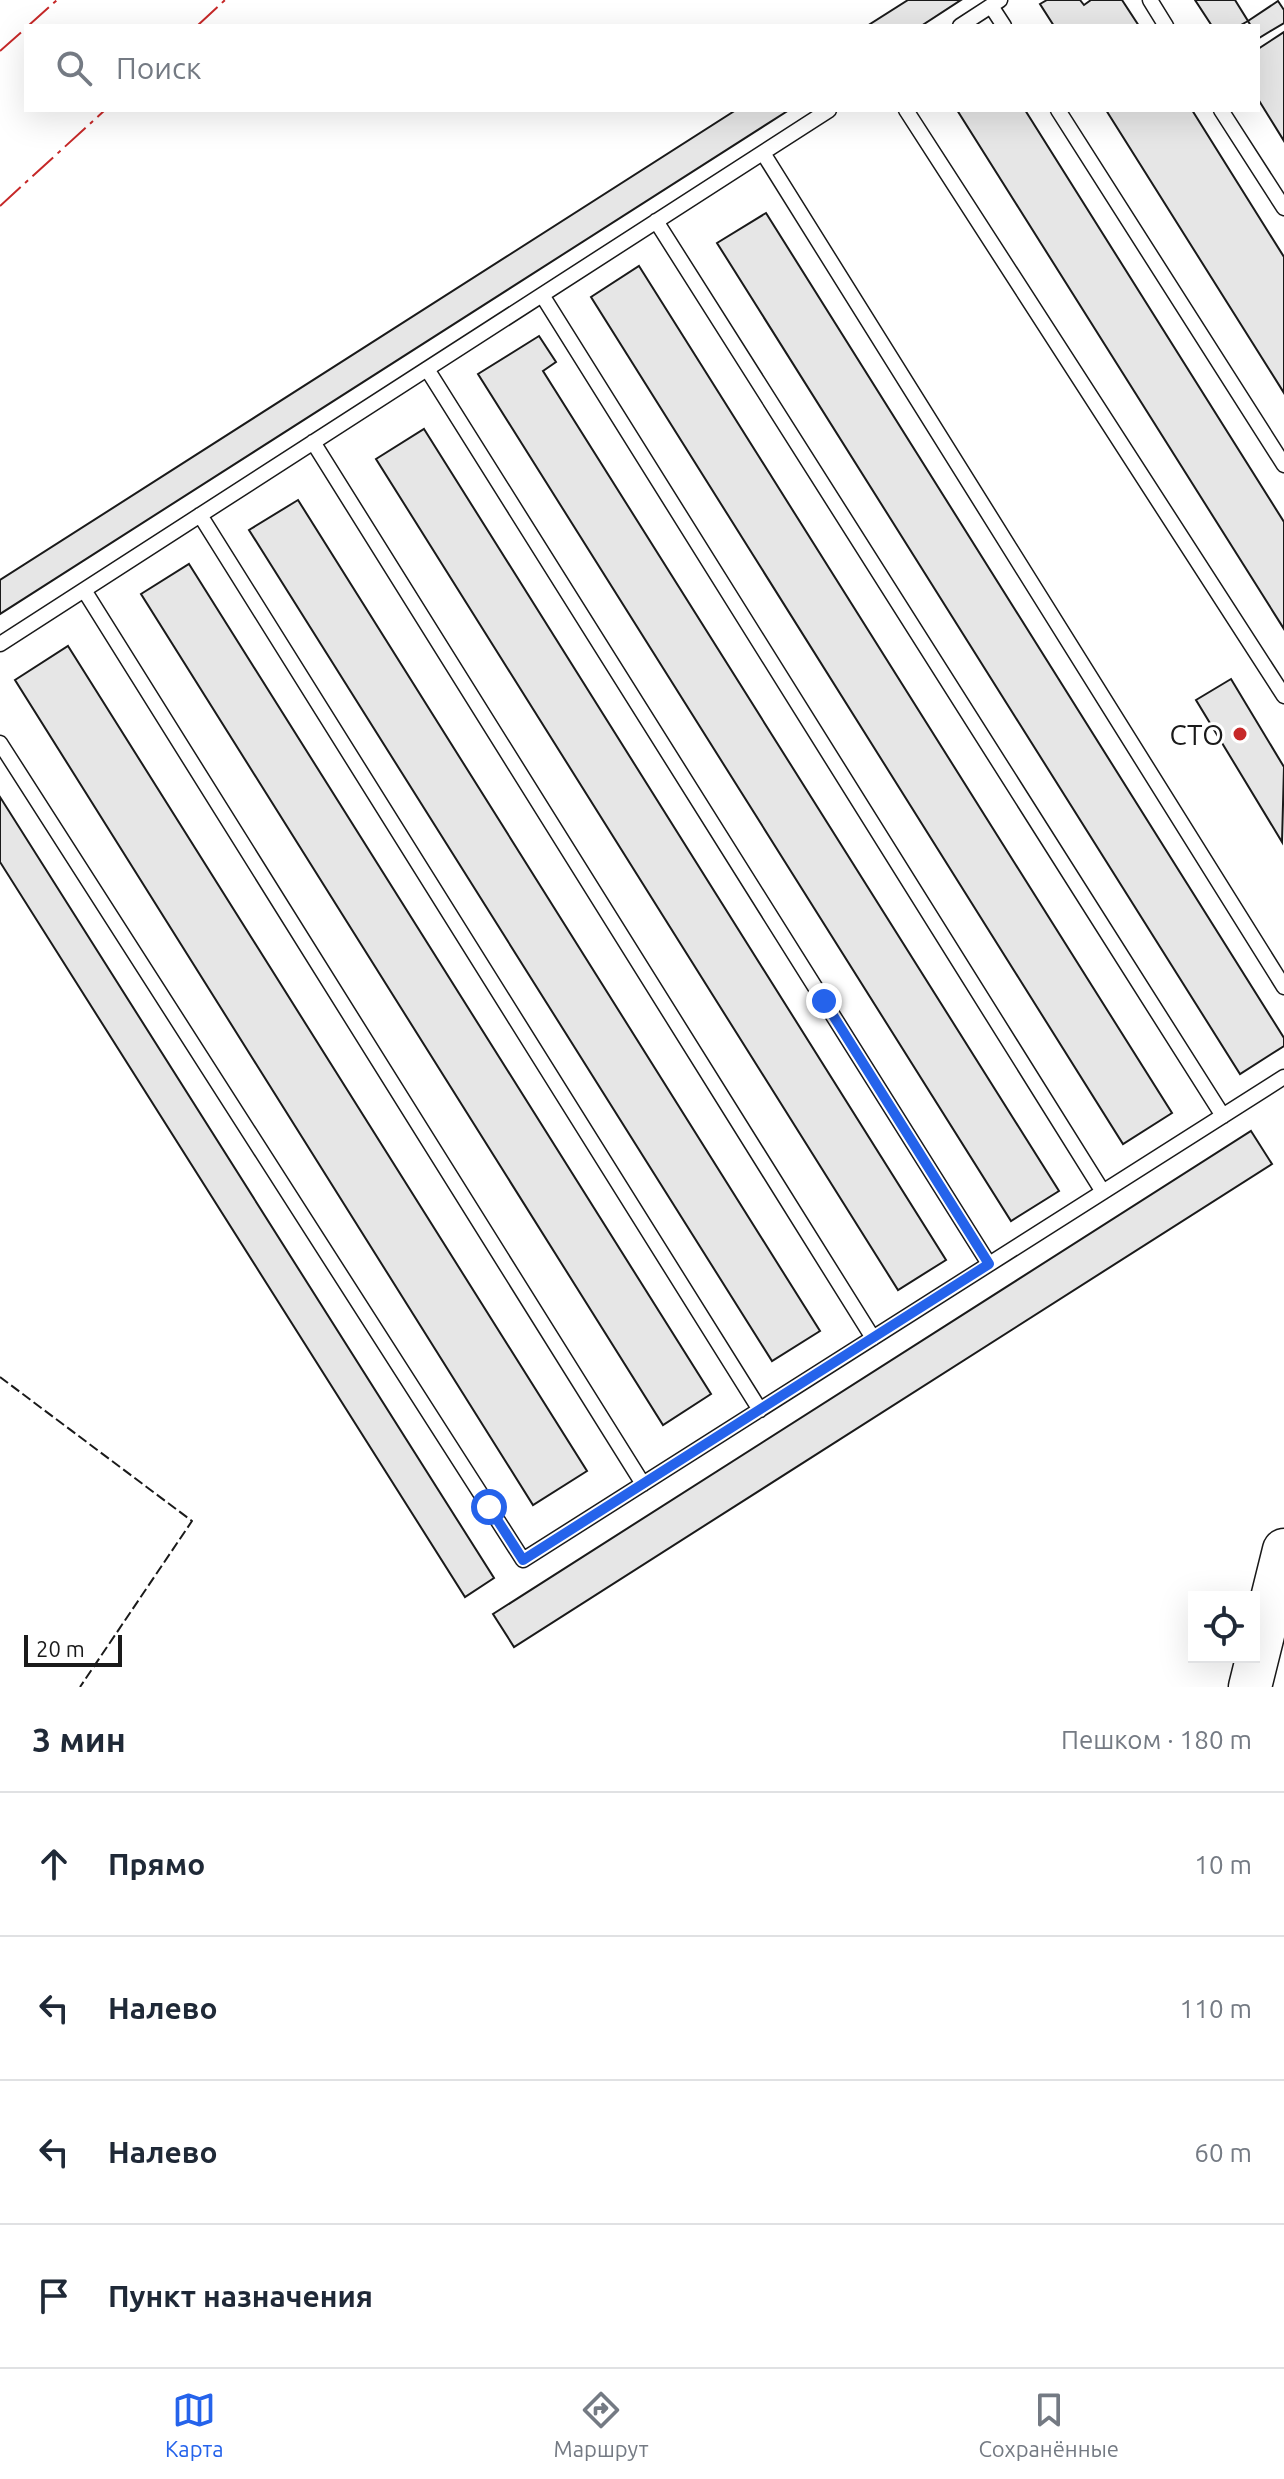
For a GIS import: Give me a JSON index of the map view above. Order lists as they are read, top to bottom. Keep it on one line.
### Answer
{"places":["СТО"],"scale_bar":"20 m","page":{"search":"Поиск","scale":"20 m","heading":["3 мин","Пешком · 180 m"],"list":[["Прямо","10 m"],["Налево","110 m"],["Налево","60 m"],"Пункт назначения"],"nav":["Карта","Маршрут","Сохранённые"]}}
